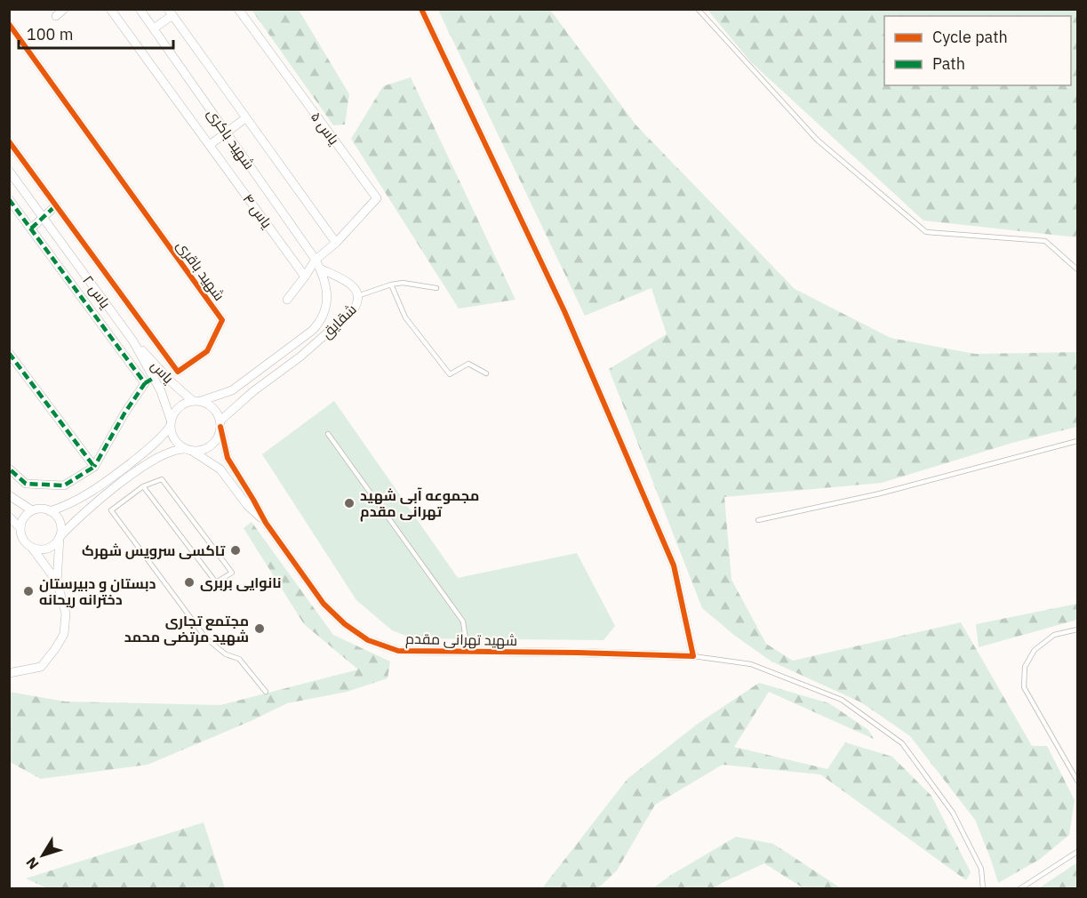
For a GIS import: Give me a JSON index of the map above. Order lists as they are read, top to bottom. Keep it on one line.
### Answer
{"streets":{"street":["یاس ۵","شهید باکری","یاس ۴","شهید باقری","یاس ۲","شقایق","یاس","شهید تهرانی مقدم"]},"crossings":[["یاس ۵","شهید باکری"],["شهید باکری","شقایق"],["یاس ۲","شقایق"],["یاس ۲","یاس"],["یاس ۲","شهید تهرانی مقدم"],["شقایق","یاس"],["شقایق","شهید تهرانی مقدم"],["یاس","شهید تهرانی مقدم"]],"places":["مجموعه آبی شهید تهرانی مقدم","تاکسی سرویس شهرک","نانوایی بربری","دبستان و دبیرستان دخترانه ریحانه","مجتمع تجاری شهید مرتضی محمد"],"legend":["Cycle path","Path"],"scale_bar":"100 m","north":"bottom left"}
